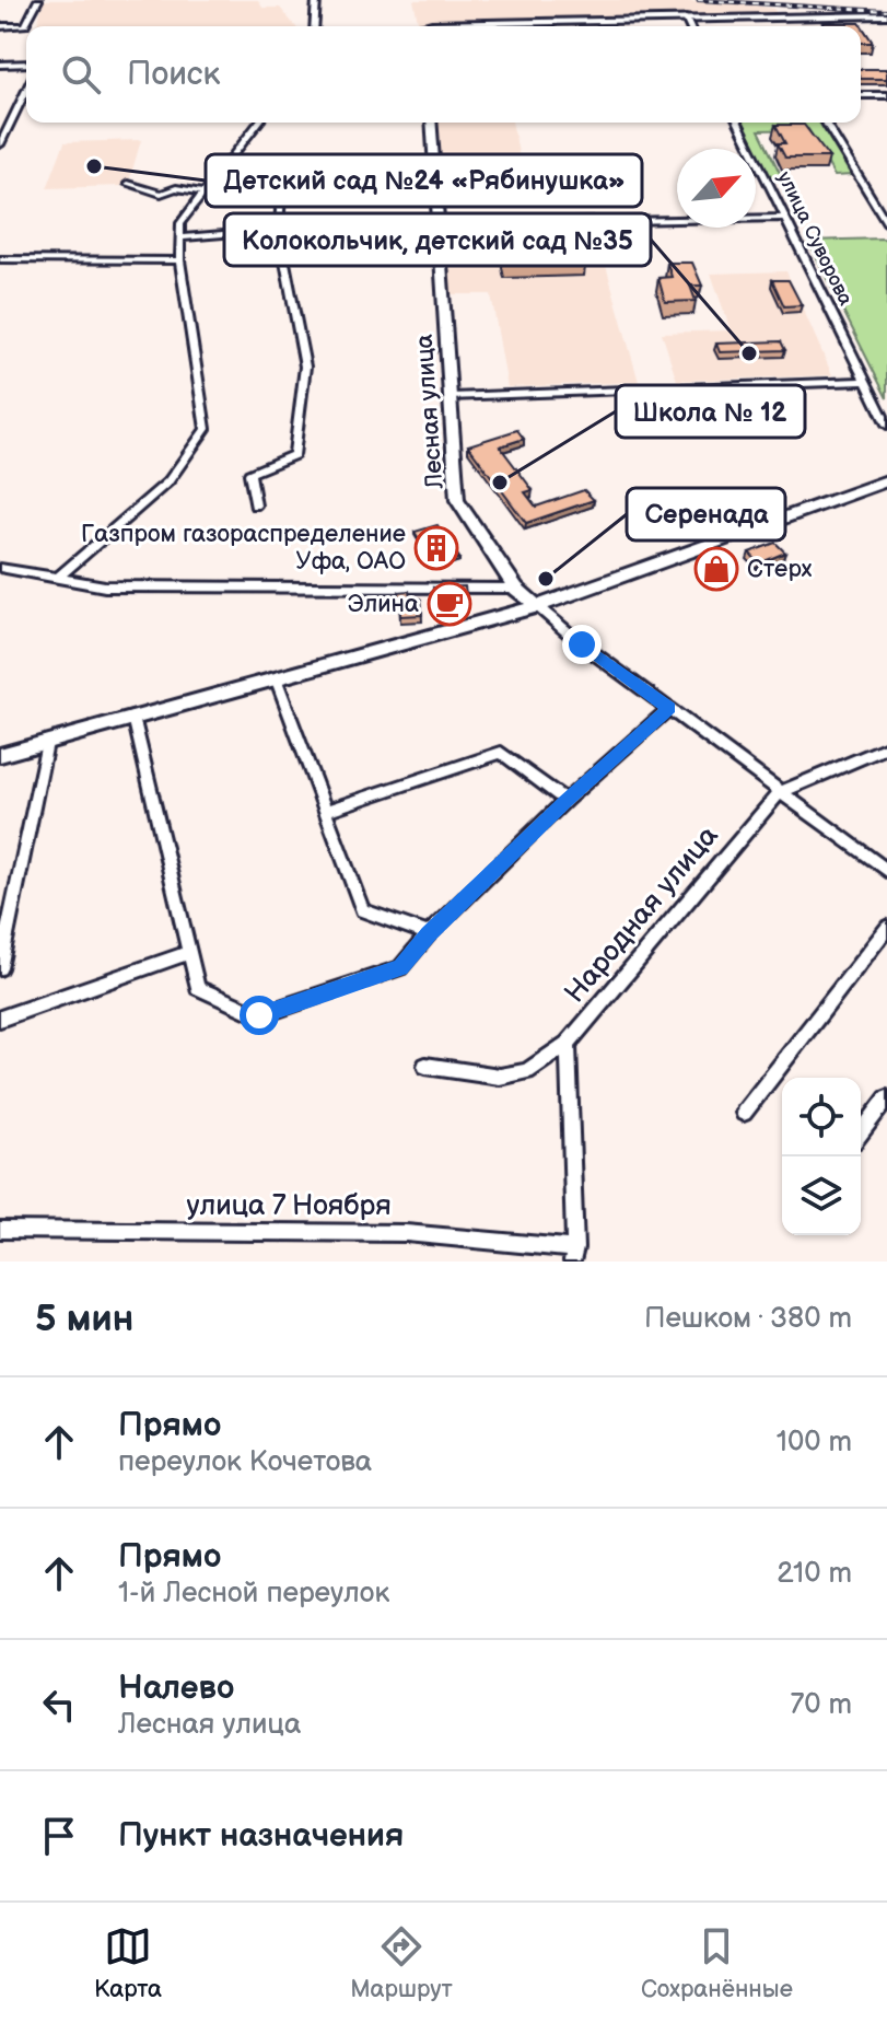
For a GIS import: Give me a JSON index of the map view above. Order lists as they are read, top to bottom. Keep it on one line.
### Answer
{"streets":{"main road":["Лесная улица"],"street":["улица Суворова","Народная улица","улица 7 Ноября"]},"crossings":[["Лесная улица","Народная улица"]],"places":{"other":["Детский сад №24 «Рябинушка»","Колокольчик, детский сад №35","Школа № 12","Серенада"],"building":["Газпром газораспределение Уфа, ОАО"],"shop":["Стерх"],"cafe":["Элина"]},"north":"top right","page":{"search":"Поиск","heading":["5 мин","Пешком · 380 m"],"list":[["Прямо","переулок Кочетова","100 m"],["Прямо","1-й Лесной переулок","210 m"],["Налево","Лесная улица","70 m"],"Пункт назначения"],"nav":["Карта","Маршрут","Сохранённые"]}}
